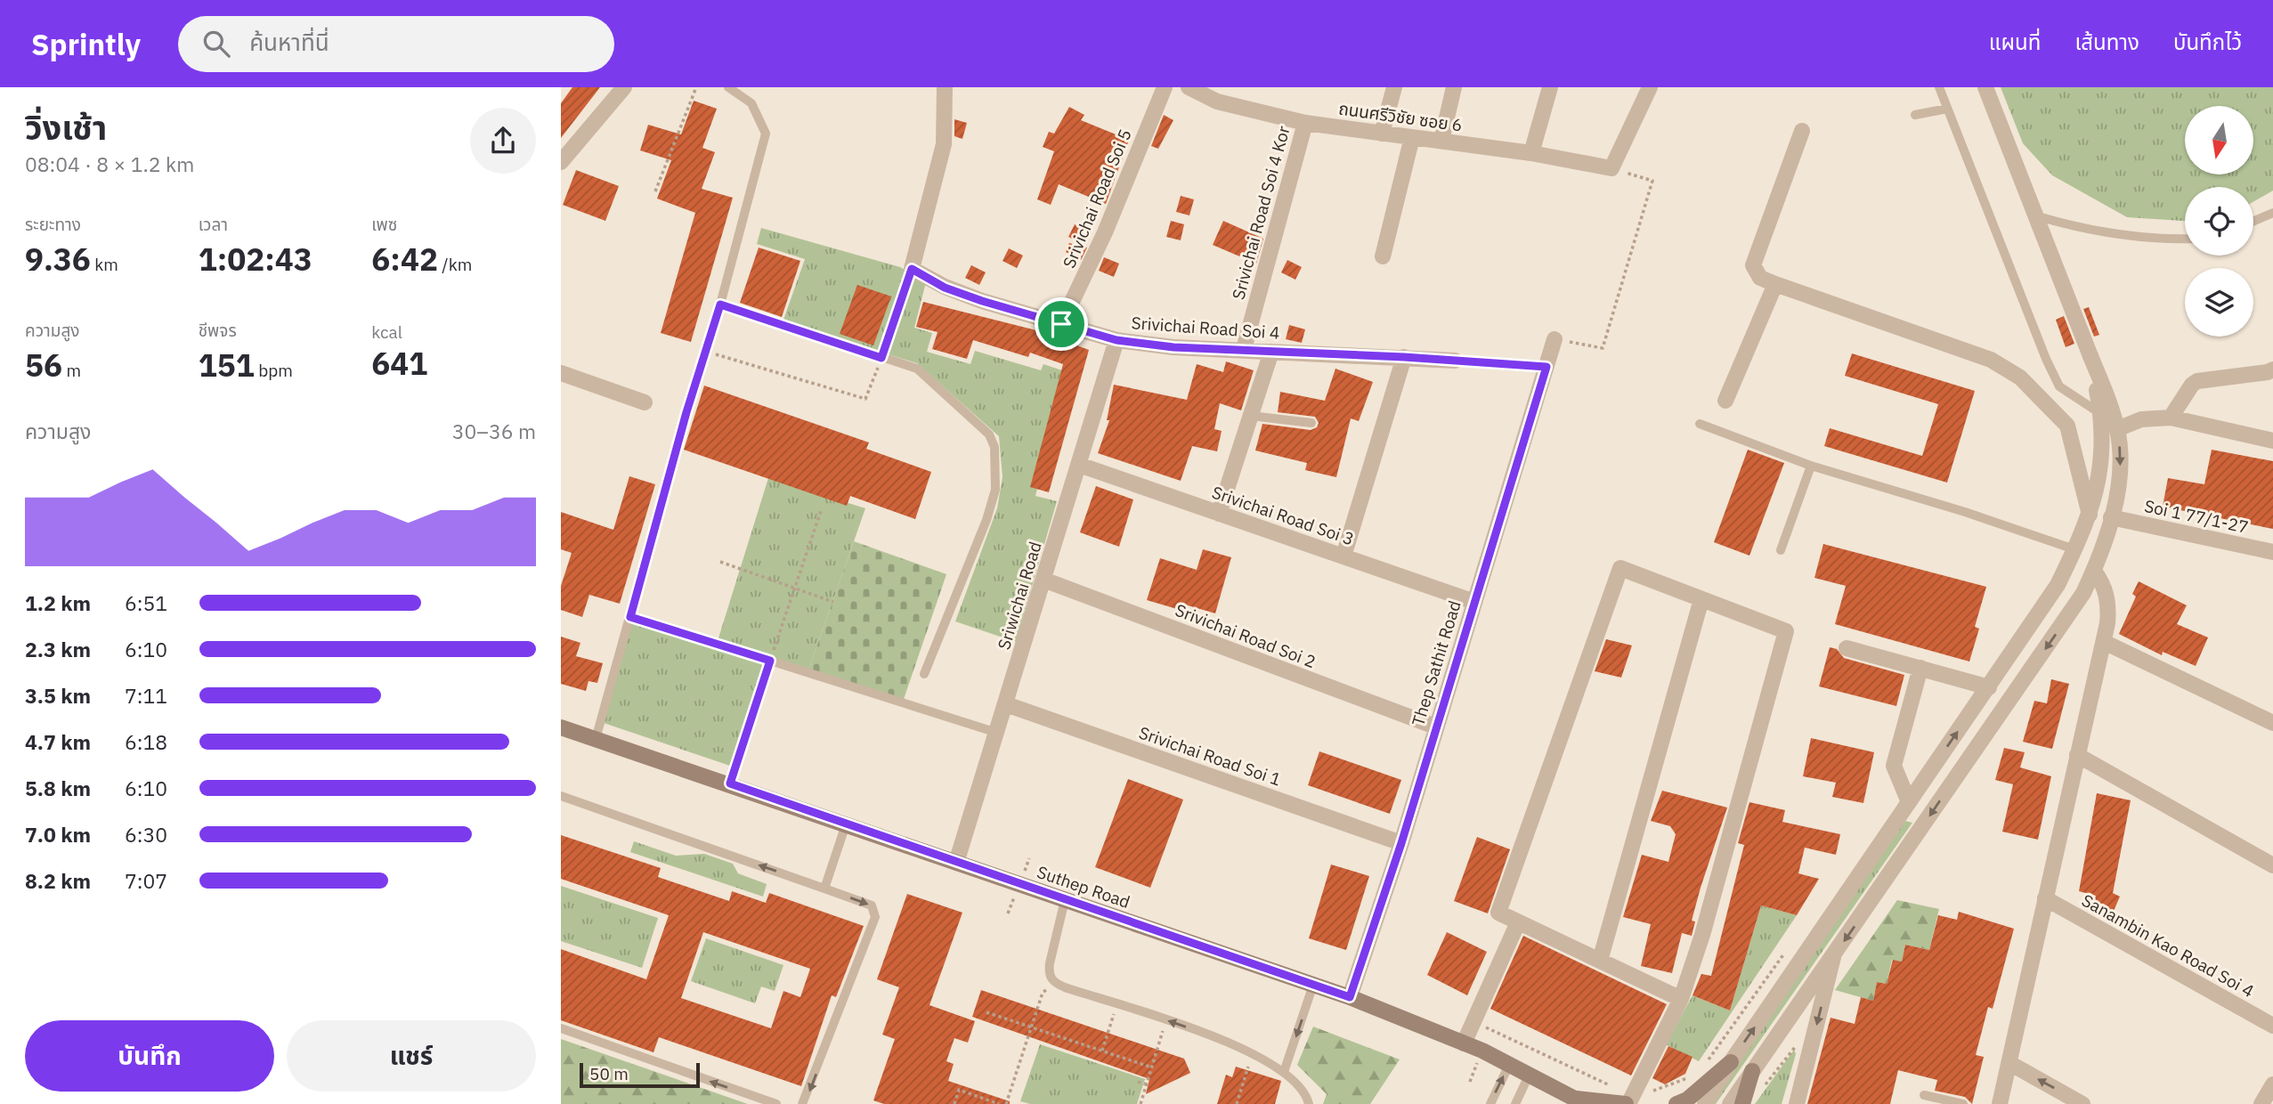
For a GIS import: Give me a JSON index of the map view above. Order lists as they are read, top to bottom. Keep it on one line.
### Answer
{"streets":{"main road":["Suthep Road"],"street":["ถนนศรีวิชัย ซอย 6","Srivichai Road Soi 5","Srivichai Road Soi 4 Kor","Srivichai Road Soi 4","Srivichai Road Soi 3","Soi 1 77/1-27","Sriwichai Road","Srivichai Road Soi 2","Thep Sathit Road","Srivichai Road Soi 1","Sanambin Kao Road Soi 4"]},"crossings":[["ถนนศรีวิชัย ซอย 6","Srivichai Road Soi 4 Kor"],["Srivichai Road Soi 5","Srivichai Road Soi 4"],["Srivichai Road Soi 4 Kor","Srivichai Road Soi 4"],["Srivichai Road Soi 4","Sriwichai Road"],["Srivichai Road Soi 3","Sriwichai Road"],["Srivichai Road Soi 3","Thep Sathit Road"],["Sriwichai Road","Srivichai Road Soi 2"],["Sriwichai Road","Srivichai Road Soi 1"],["Sriwichai Road","Suthep Road"],["Srivichai Road Soi 2","Thep Sathit Road"],["Thep Sathit Road","Srivichai Road Soi 1"],["Thep Sathit Road","Suthep Road"]],"scale_bar":"50 m","north":"bottom","page":{"header":"Sprintly","search":"ค้นหาที่นี่","nav":["แผนที่","เส้นทาง","บันทึกไว้"],"heading":["วิ่งเช้า","08:04 · 8 × 1.2 km"],"stats":[["ระยะทาง","9.36 km"],["เวลา","1:02:43"],["เพซ","6:42 /km"],["ความสูง","56 m"],["ชีพจร","151 bpm"],["kcal","641"]],"chart":["ความสูง","30–36 m"],"list":[{"name":"1.2 km","note":"6:51"},{"name":"2.3 km","note":"6:10"},{"name":"3.5 km","note":"7:11"},{"name":"4.7 km","note":"6:18"},{"name":"5.8 km","note":"6:10"},{"name":"7.0 km","note":"6:30"},{"name":"8.2 km","note":"7:07"}],"buttons":["บันทึก","แชร์"],"scale":"50 m"}}
